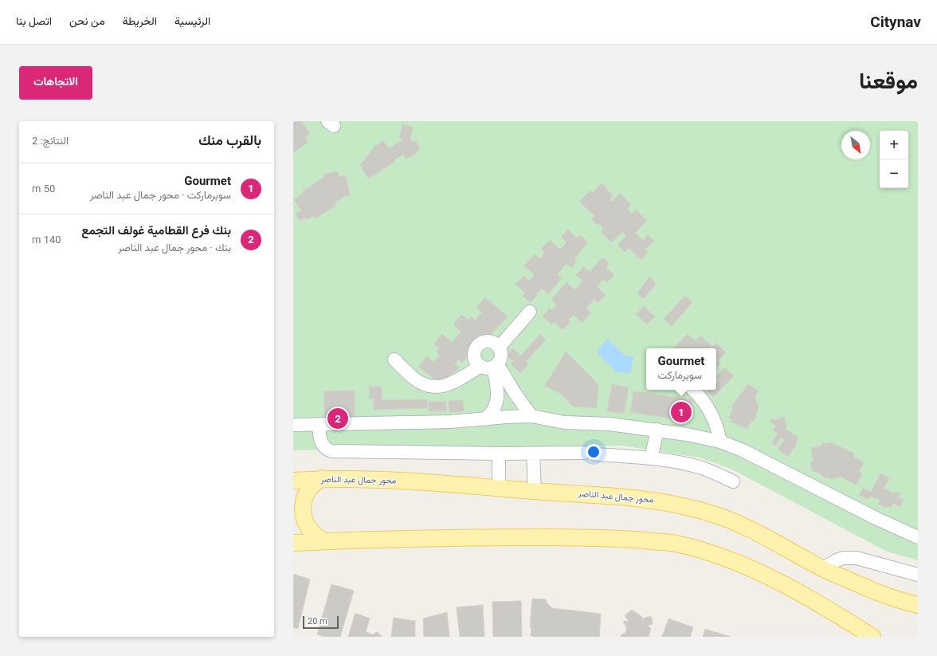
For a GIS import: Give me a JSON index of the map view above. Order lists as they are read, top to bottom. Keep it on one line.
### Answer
{"streets":{"main road":["محور جمال عبد الناصر"]},"scale_bar":"20 m","north":"bottom right","page":{"header":"Citynav","nav":["الرئيسية","الخريطة","من نحن","اتصل بنا"],"title":"موقعنا","buttons":"الاتجاهات","heading":["بالقرب منك","النتائج: 2"],"map_buttons":["+","−"],"list":[{"mark":"1","name":"Gourmet","note":"سوبرماركت · محور جمال عبد الناصر","value":"50 m"},{"mark":"2","name":"بنك فرع القطامية غولف التجمع","note":"بنك · محور جمال عبد الناصر","value":"140 m"}],"popup":["Gourmet","سوبرماركت"],"pins":["1","2"],"scale":"20 m"}}
